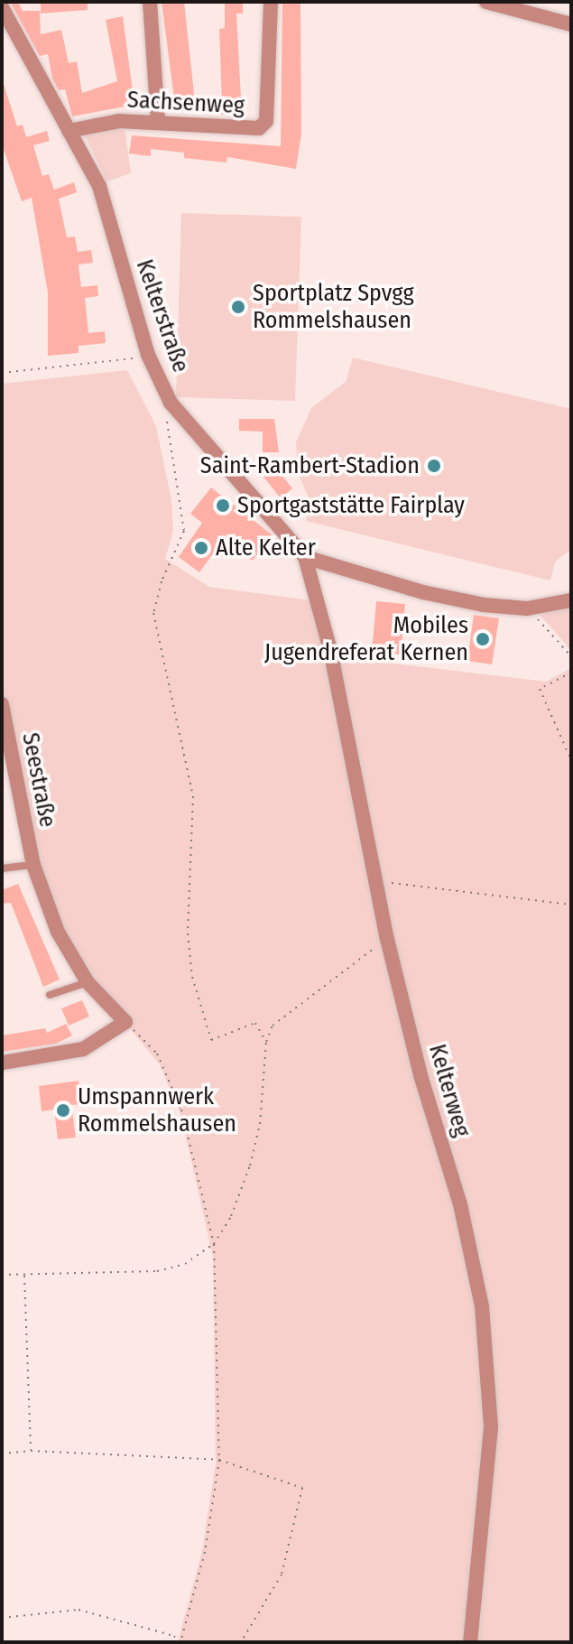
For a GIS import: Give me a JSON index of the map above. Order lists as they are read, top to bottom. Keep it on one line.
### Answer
{"streets":{"street":["Sachsenweg","Kelterstraße","Seestraße","Kelterweg"]},"crossings":[["Sachsenweg","Kelterstraße"],["Kelterstraße","Kelterweg"]],"places":["Sportplatz Spvgg Rommelshausen","Saint-Rambert-Stadion","Sportgaststätte Fairplay","Alte Kelter","Mobiles Jugendreferat Kernen","Umspannwerk Rommelshausen"]}
